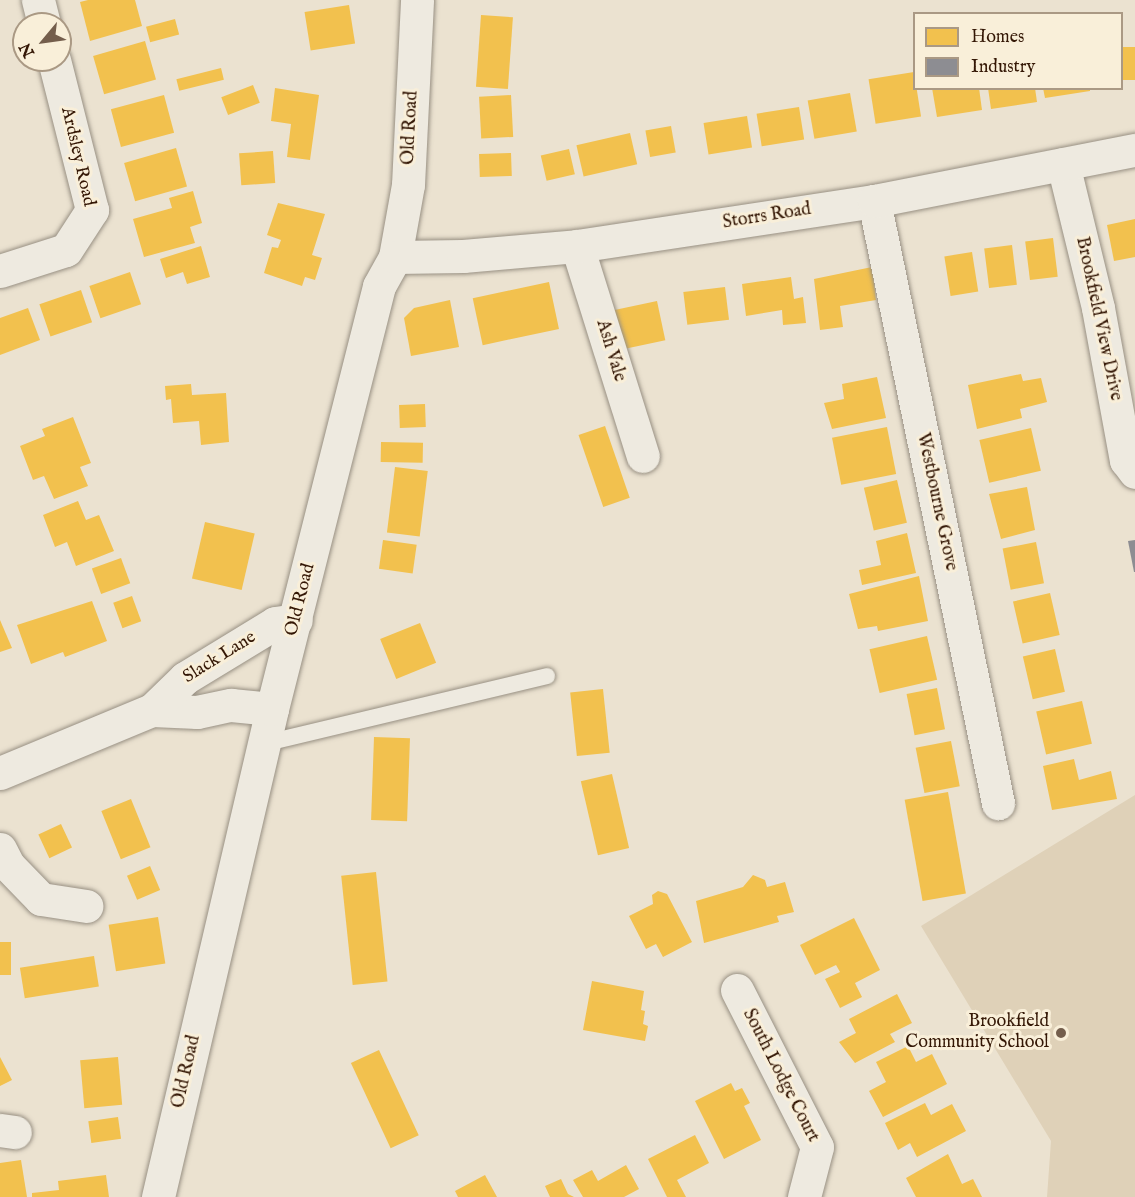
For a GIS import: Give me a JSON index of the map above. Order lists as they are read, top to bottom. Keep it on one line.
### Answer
{"streets":{"street":["Old Road","Ardsley Road","Storrs Road","Brookfield View Drive","Ash Vale","Westbourne Grove","Slack Lane","South Lodge Court"]},"crossings":[["Old Road","Storrs Road"],["Old Road","Slack Lane"],["Storrs Road","Brookfield View Drive"],["Storrs Road","Ash Vale"],["Storrs Road","Westbourne Grove"]],"places":["Brookfield Community School"],"legend":["Homes","Industry"],"north":"bottom left"}
